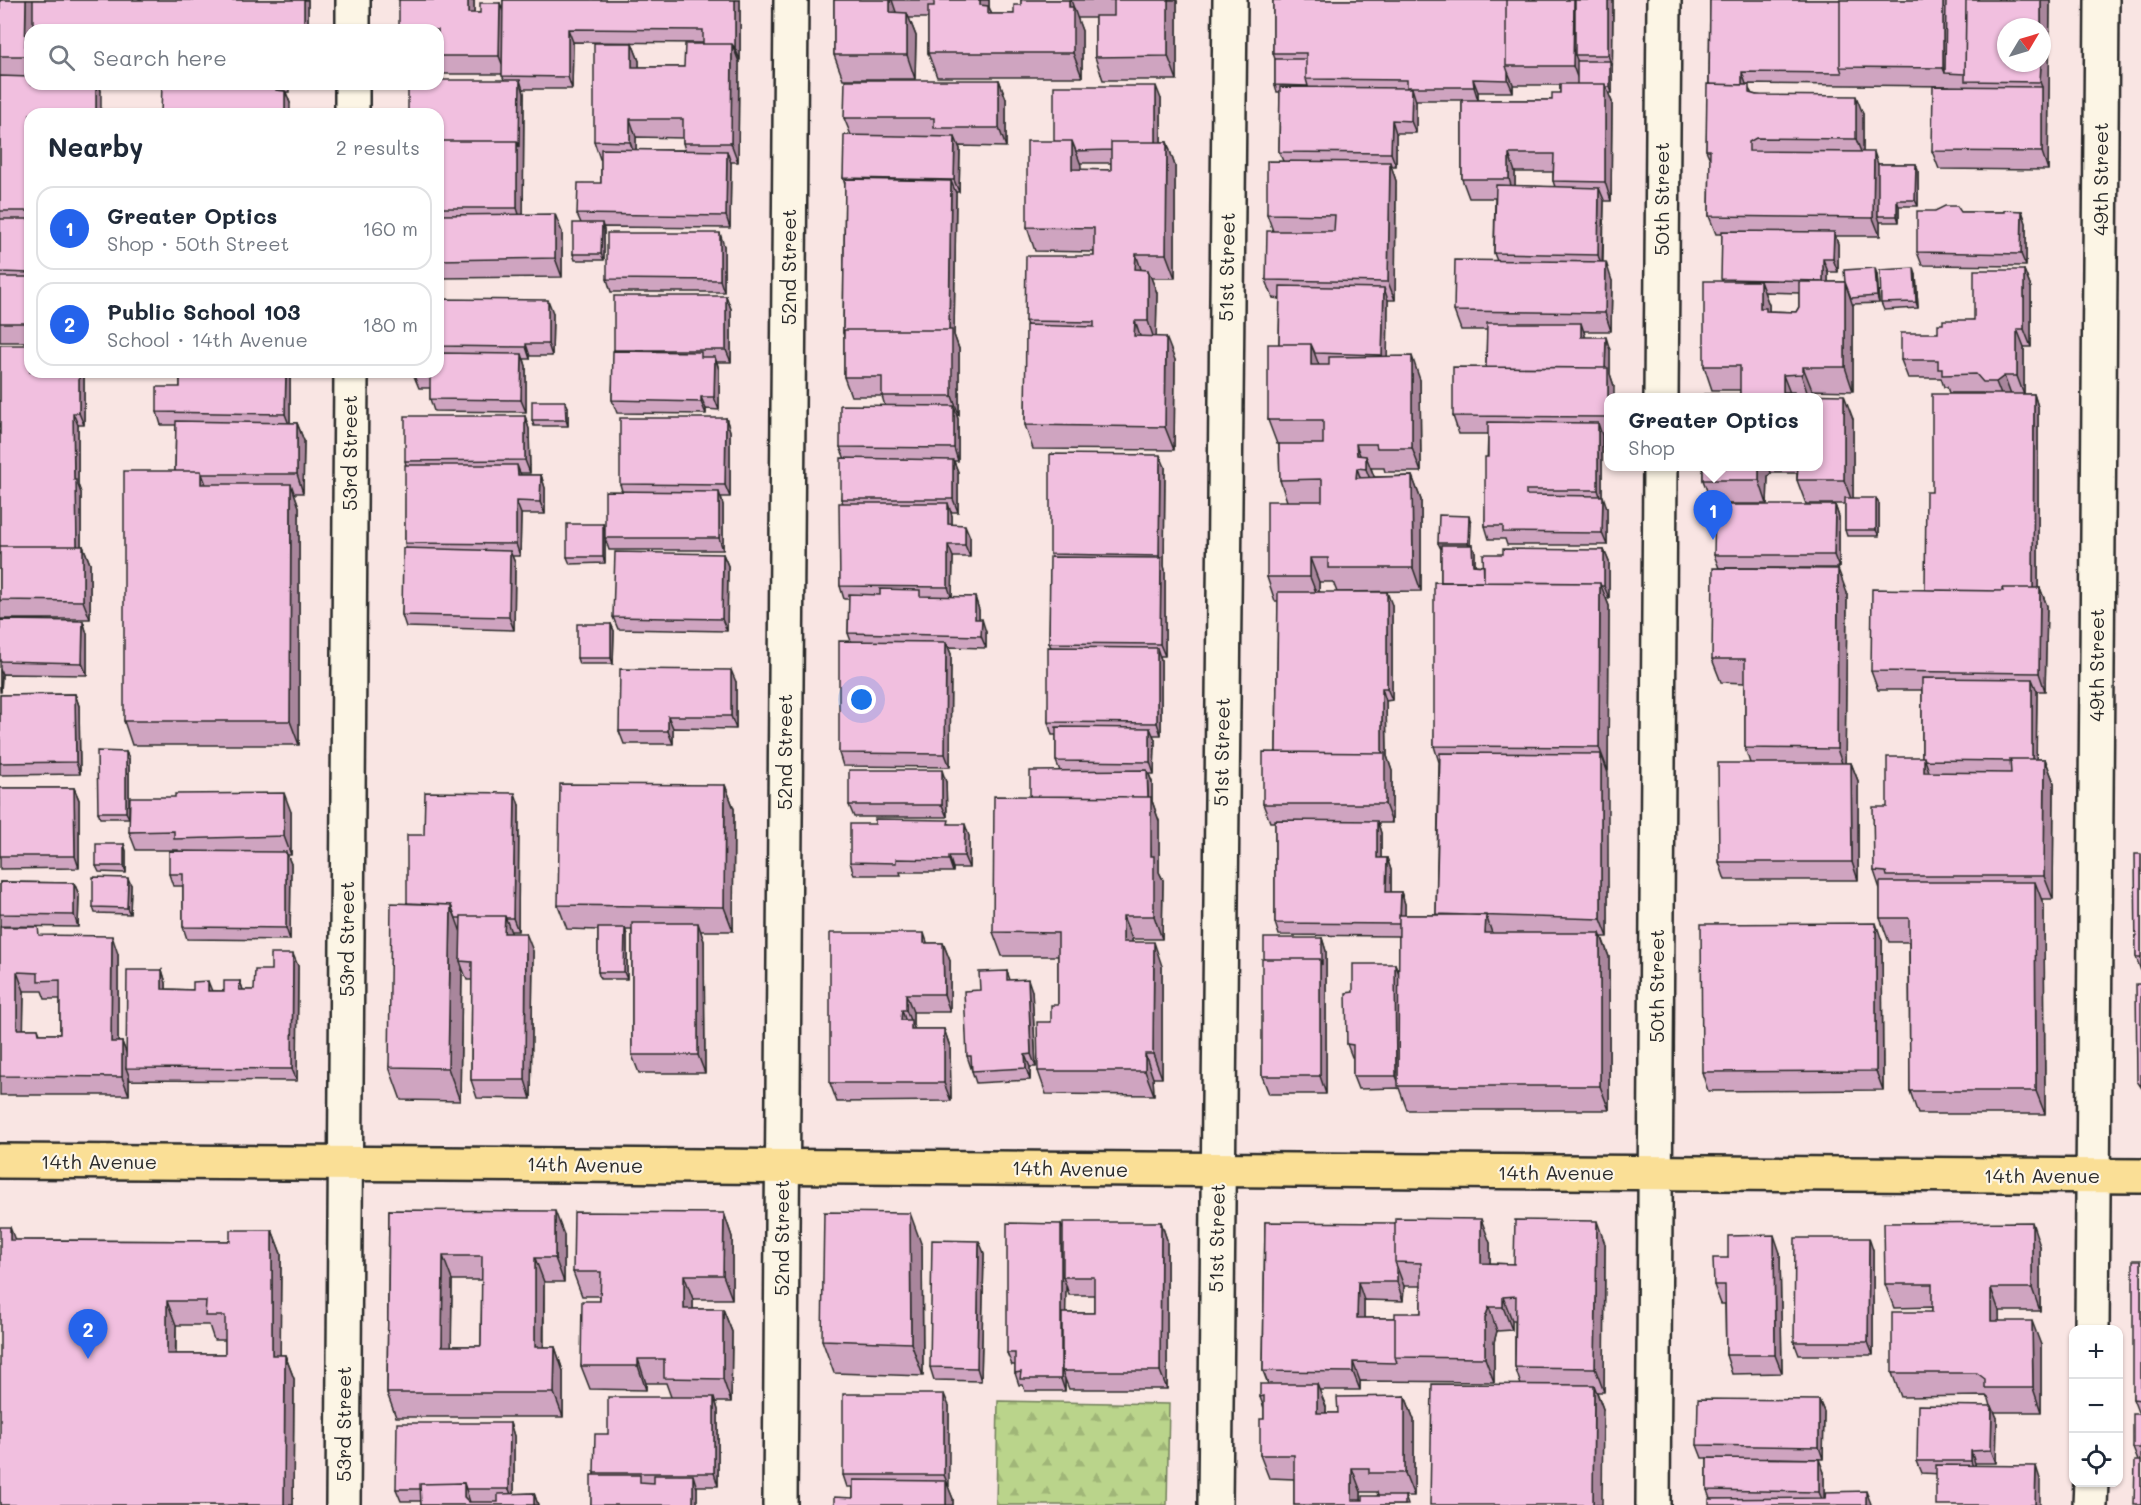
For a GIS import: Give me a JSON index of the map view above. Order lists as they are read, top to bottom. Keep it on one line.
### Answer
{"streets":{"main road":["14th Avenue"],"street":["49th Street","50th Street","52nd Street","51st Street","53rd Street"]},"crossings":[["49th Street","14th Avenue"],["50th Street","14th Avenue"],["52nd Street","14th Avenue"],["51st Street","14th Avenue"],["53rd Street","14th Avenue"]],"north":"top right","page":{"search":"Search here","heading":["Nearby","2 results"],"list":[{"mark":"1","name":"Greater Optics","note":"Shop · 50th Street","value":"160 m"},{"mark":"2","name":"Public School 103","note":"School · 14th Avenue","value":"180 m"}],"popup":["Greater Optics","Shop"],"pins":["1","2"],"map_buttons":["+","−"]}}
